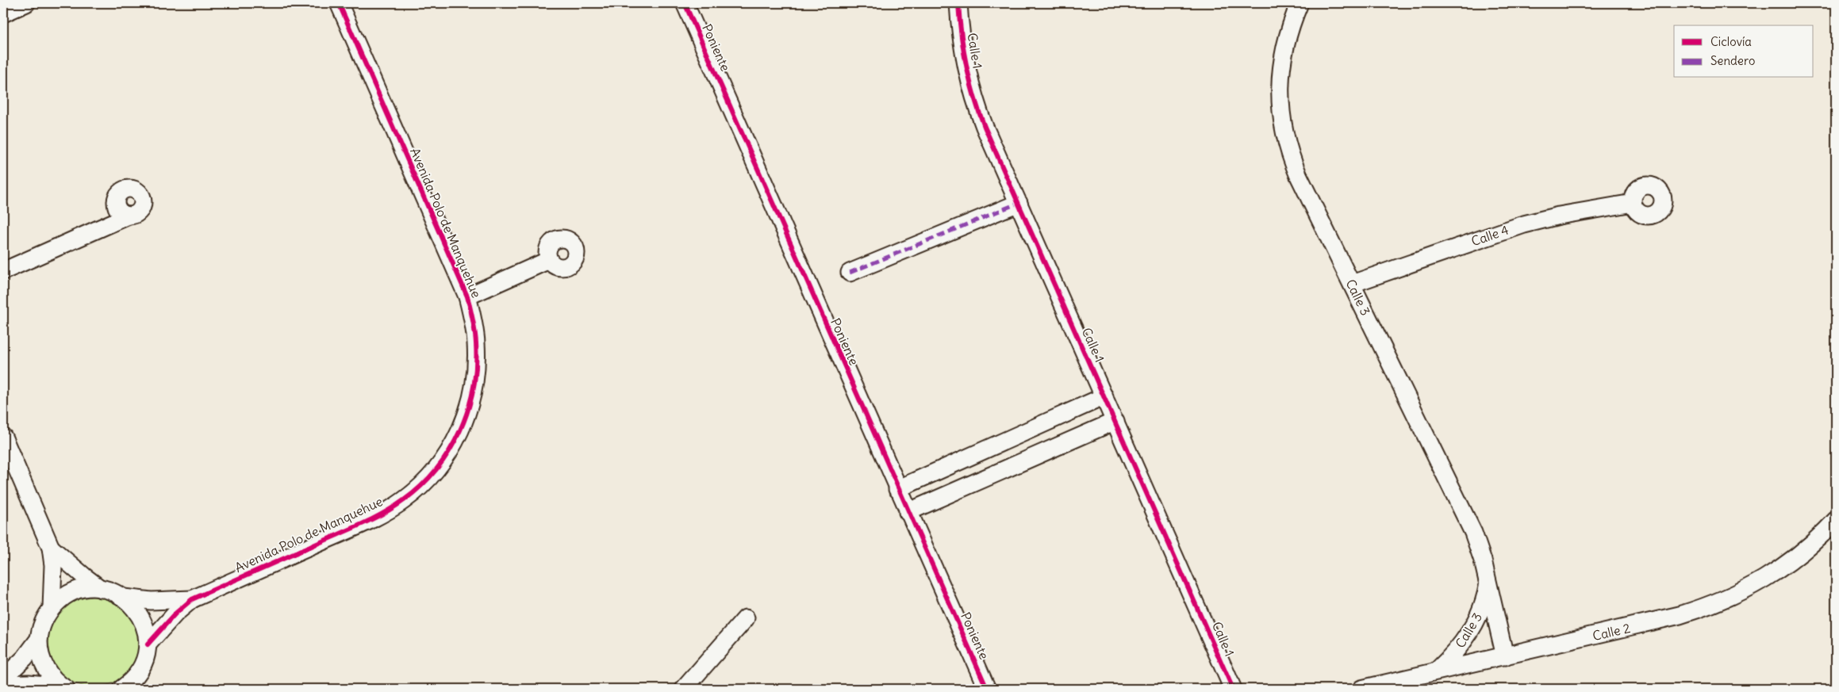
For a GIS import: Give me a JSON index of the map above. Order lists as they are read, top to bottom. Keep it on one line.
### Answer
{"streets":{"street":["Poniente","Calle 1","Avenida Polo de Manquehue","Calle 4","Calle 3","Calle 2"]},"crossings":[["Calle 4","Calle 3"],["Calle 3","Calle 2"]],"legend":["Ciclovía","Sendero"]}
